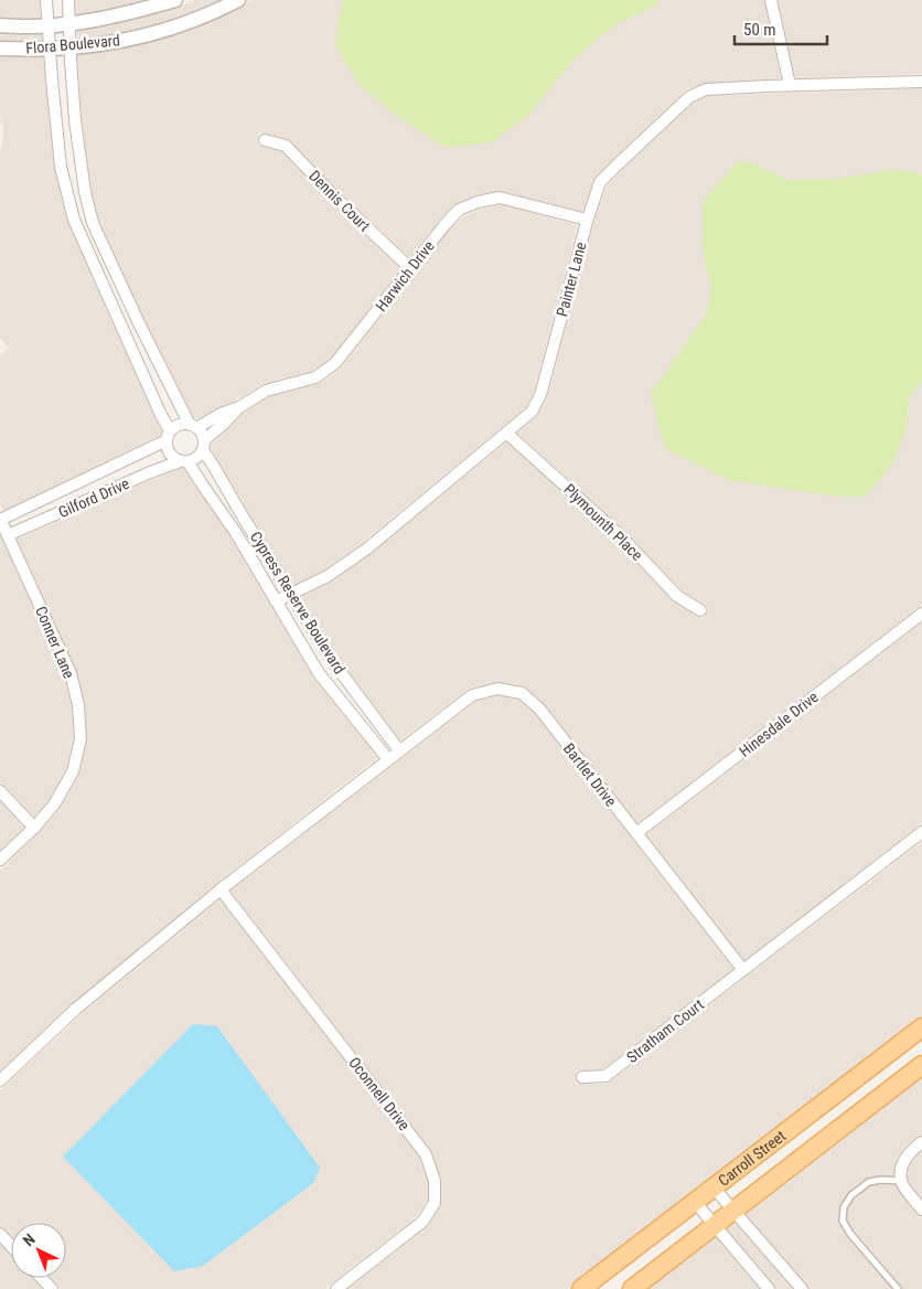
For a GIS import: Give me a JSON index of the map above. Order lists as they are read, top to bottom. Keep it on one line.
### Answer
{"streets":{"main road":["Carroll Street"],"street":["Flora Boulevard","Dennis Court","Harwich Drive","Painter Lane","Gilford Drive","Plymounth Place","Cypress Reserve Boulevard","Conner Lane","Hinesdale Drive","Bartlet Drive","Stratham Court","Oconnell Drive"]},"crossings":[["Dennis Court","Harwich Drive"],["Harwich Drive","Painter Lane"],["Harwich Drive","Gilford Drive"],["Harwich Drive","Cypress Reserve Boulevard"],["Painter Lane","Plymounth Place"],["Painter Lane","Cypress Reserve Boulevard"],["Gilford Drive","Cypress Reserve Boulevard"],["Gilford Drive","Conner Lane"],["Cypress Reserve Boulevard","Bartlet Drive"],["Hinesdale Drive","Bartlet Drive"],["Bartlet Drive","Stratham Court"]],"scale_bar":"50 m","north":"top left"}
